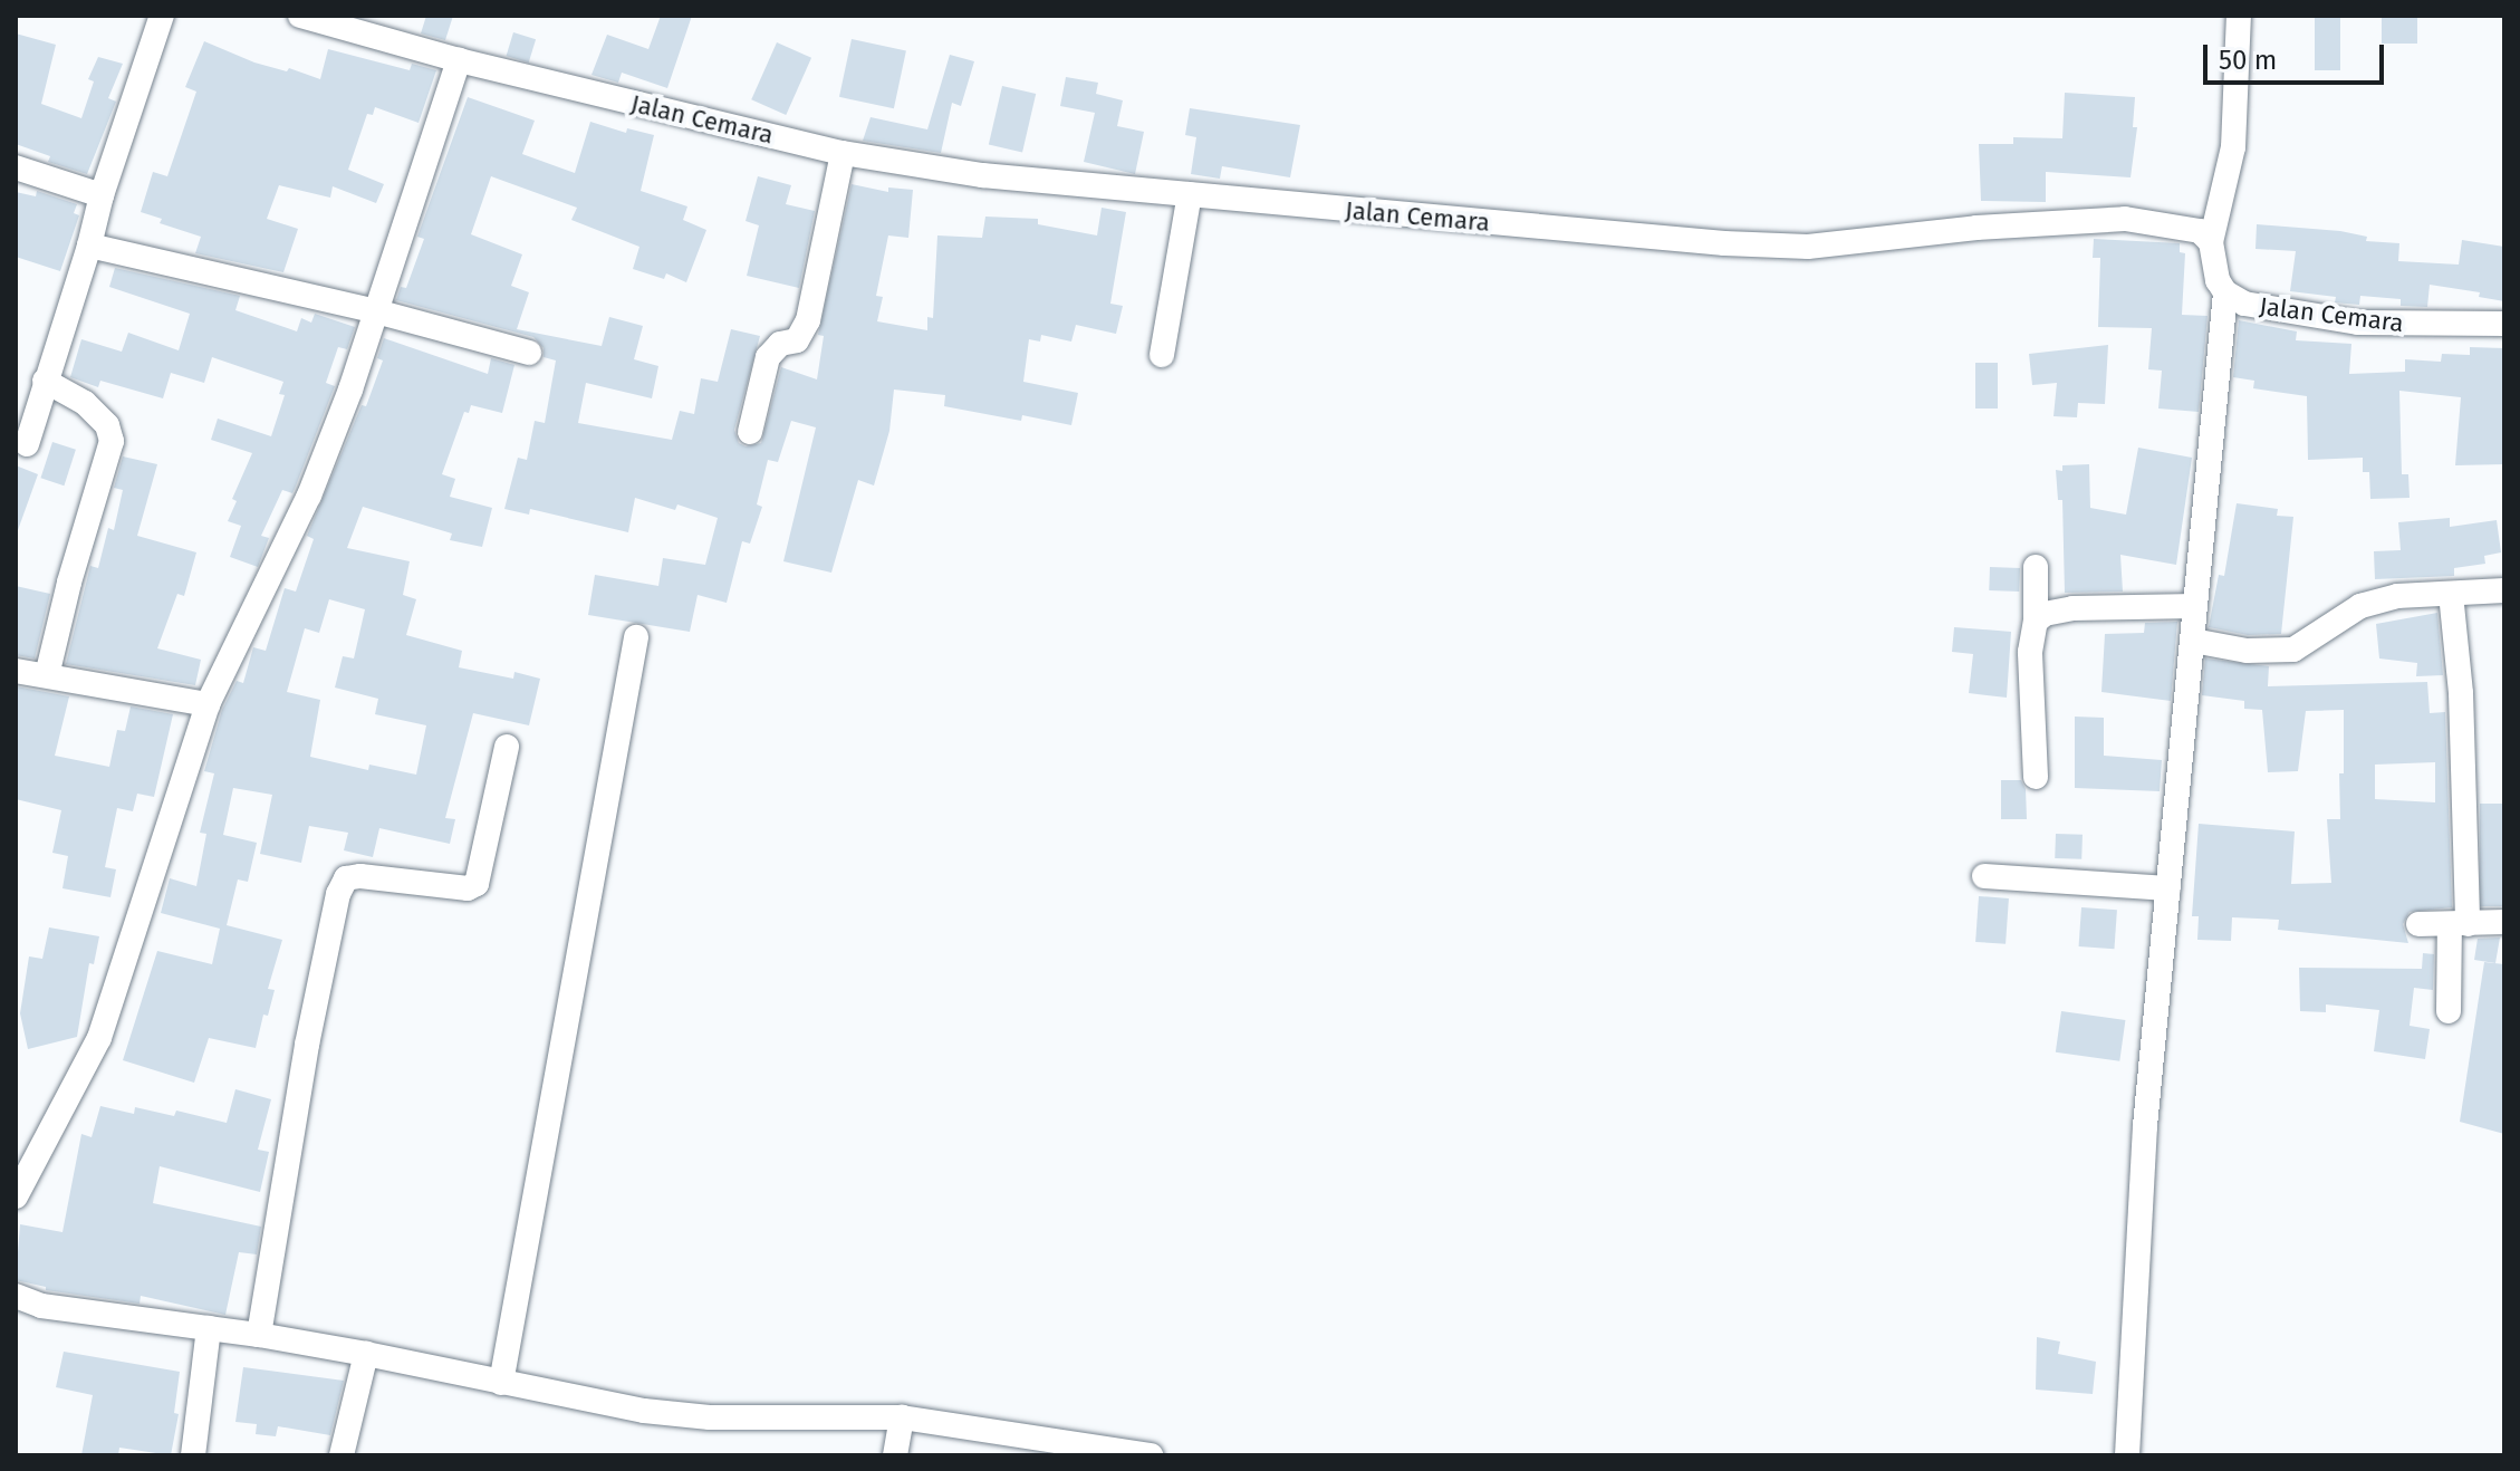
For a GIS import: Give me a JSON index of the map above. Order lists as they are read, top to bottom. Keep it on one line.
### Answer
{"streets":{"street":["Jalan Cemara"]},"scale_bar":"50 m"}
